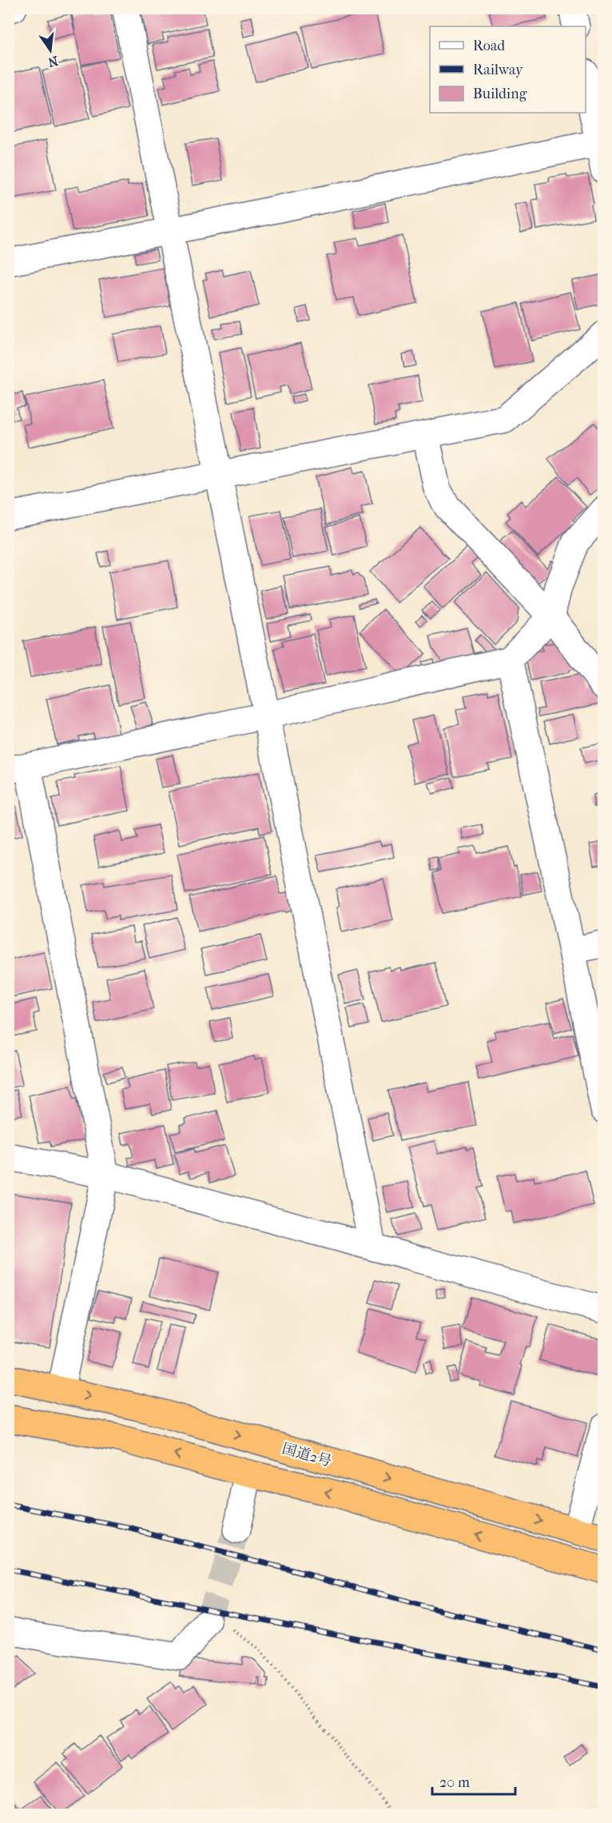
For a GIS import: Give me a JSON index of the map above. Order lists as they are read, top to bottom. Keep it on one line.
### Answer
{"streets":{"highway":["国道2号"]},"legend":["Road","Railway","Building"],"scale_bar":"20 m","north":"bottom"}
